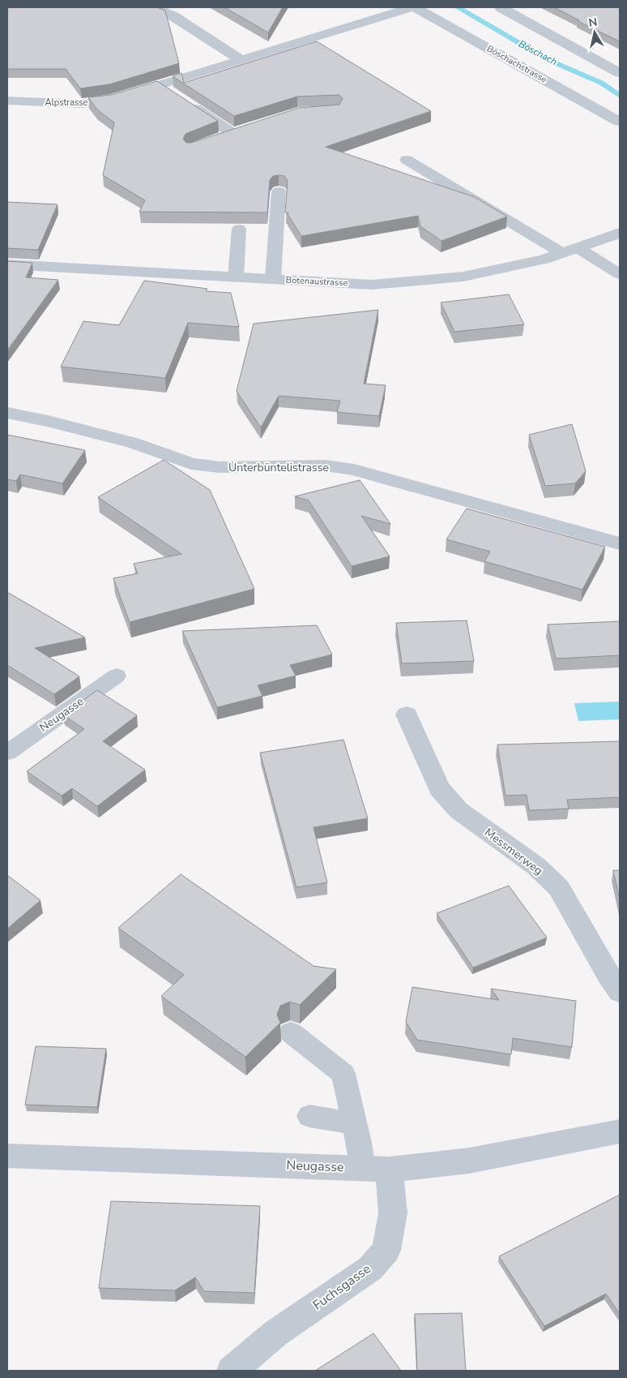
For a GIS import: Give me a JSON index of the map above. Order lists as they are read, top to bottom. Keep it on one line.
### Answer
{"streets":{"street":["Böschachstrasse","Alpstrasse","Botenaustrasse","Unterbüntelistrasse","Neugasse","Messmerweg","Fuchsgasse"]},"crossings":[["Böschachstrasse","Alpstrasse"],["Neugasse","Fuchsgasse"]],"water":["Böschach"],"north":"top"}
